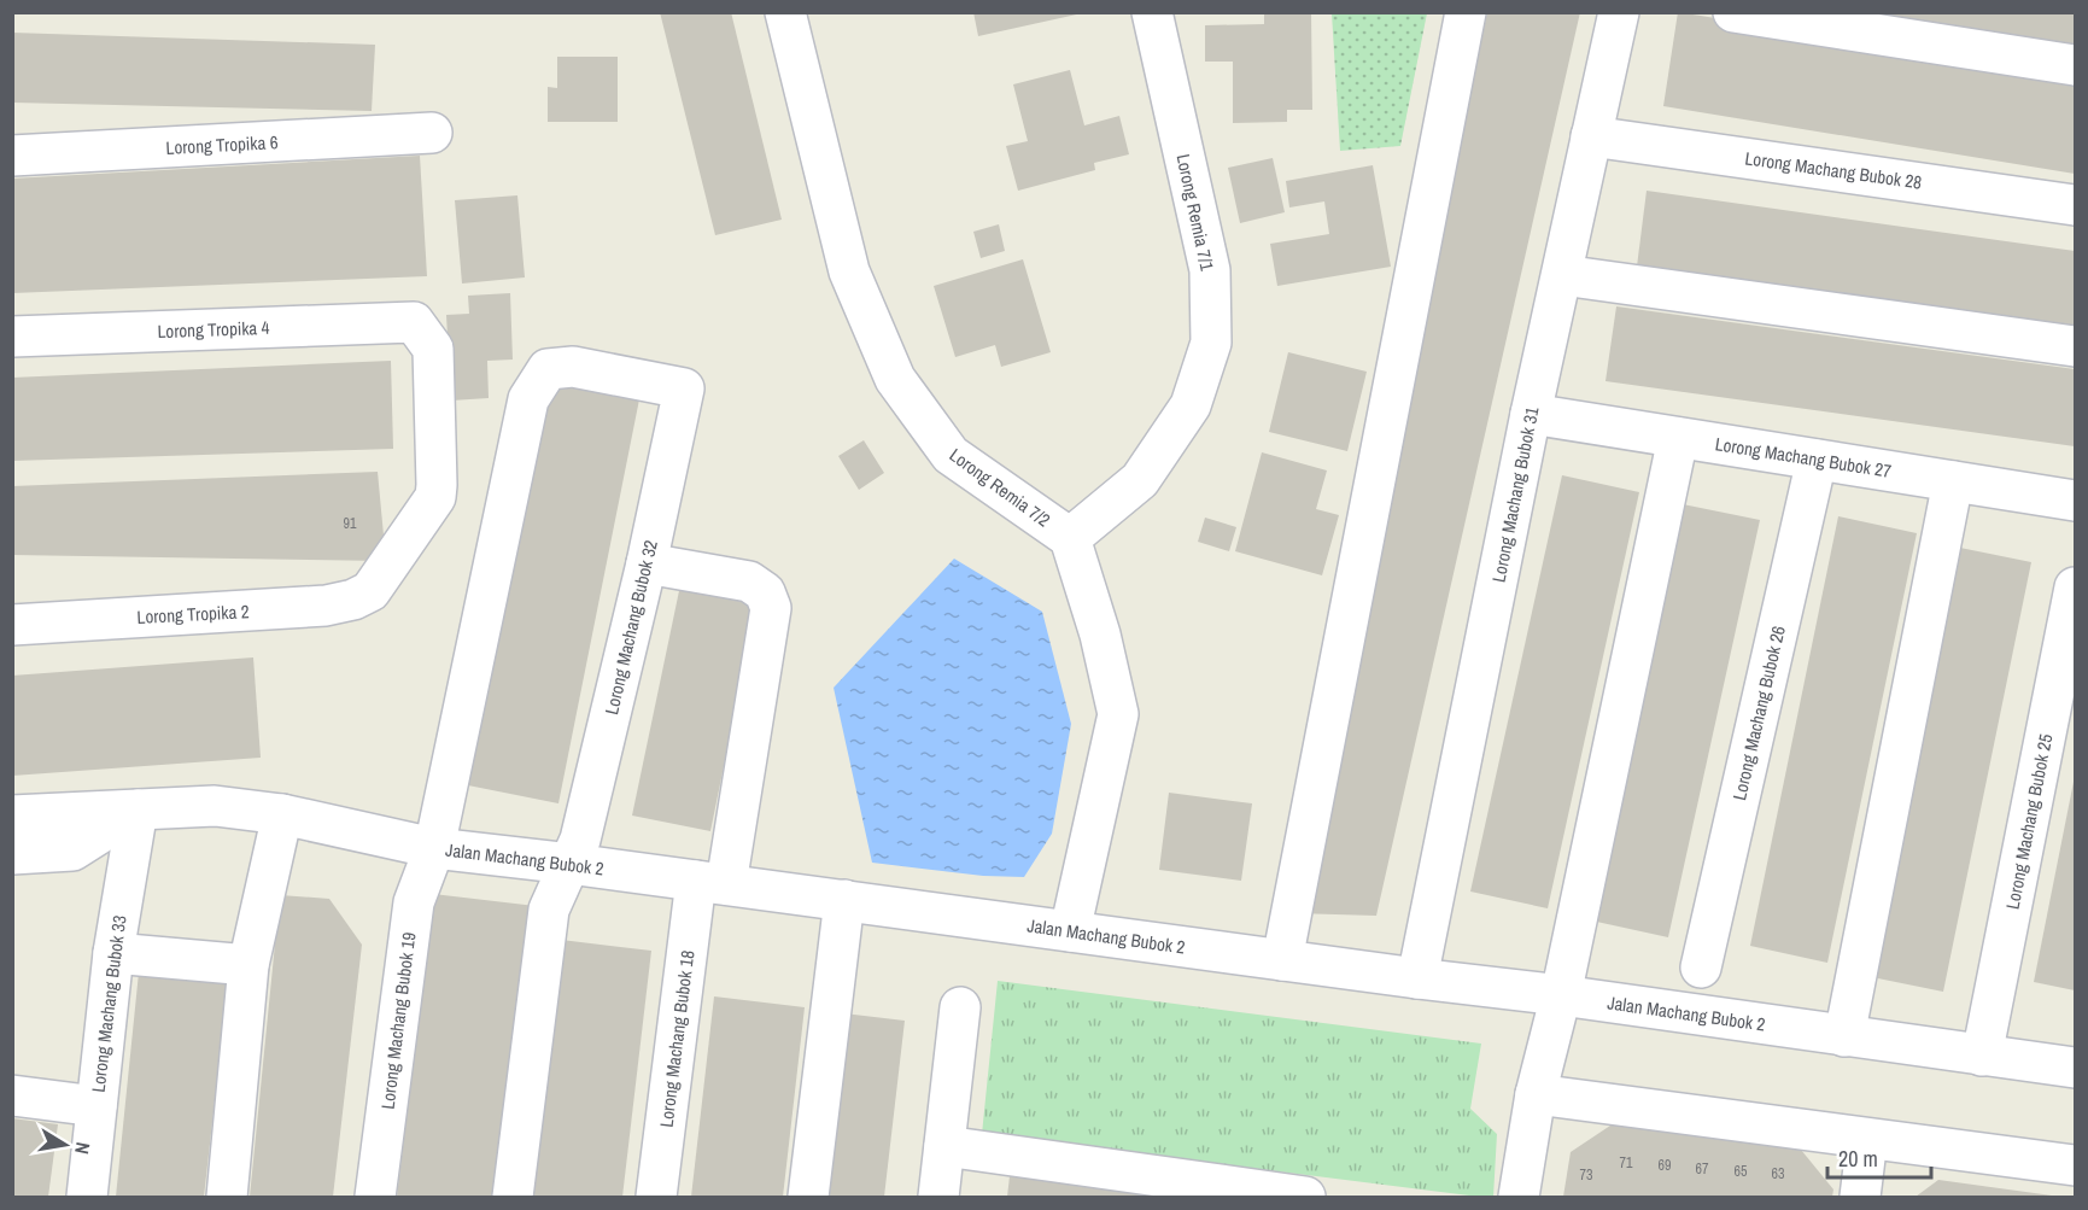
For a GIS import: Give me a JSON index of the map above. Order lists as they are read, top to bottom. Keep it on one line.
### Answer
{"streets":{"street":["Lorong Tropika 6","Lorong Machang Bubok 28","Lorong Remia 7/1","Lorong Tropika 4","Lorong Machang Bubok 27","Lorong Remia 7/2","Lorong Machang Bubok 31","Lorong Tropika 2","Lorong Machang Bubok 32","Lorong Machang Bubok 26","Lorong Machang Bubok 25","Jalan Machang Bubok 2","Lorong Machang Bubok 33","Lorong Machang Bubok 19","Lorong Machang Bubok 18"]},"crossings":[["Lorong Machang Bubok 28","Lorong Machang Bubok 31"],["Lorong Remia 7/1","Lorong Remia 7/2"],["Lorong Tropika 4","Lorong Tropika 2"],["Lorong Machang Bubok 27","Lorong Machang Bubok 31"],["Lorong Machang Bubok 27","Lorong Machang Bubok 26"],["Lorong Remia 7/2","Jalan Machang Bubok 2"],["Lorong Machang Bubok 31","Jalan Machang Bubok 2"],["Lorong Machang Bubok 32","Jalan Machang Bubok 2"],["Lorong Machang Bubok 32","Lorong Machang Bubok 19"],["Lorong Machang Bubok 32","Lorong Machang Bubok 18"],["Lorong Machang Bubok 25","Jalan Machang Bubok 2"],["Jalan Machang Bubok 2","Lorong Machang Bubok 33"],["Jalan Machang Bubok 2","Lorong Machang Bubok 19"],["Jalan Machang Bubok 2","Lorong Machang Bubok 18"]],"house_numbers":["91","71","69","67","65","63","73"],"scale_bar":"20 m","north":"right"}
